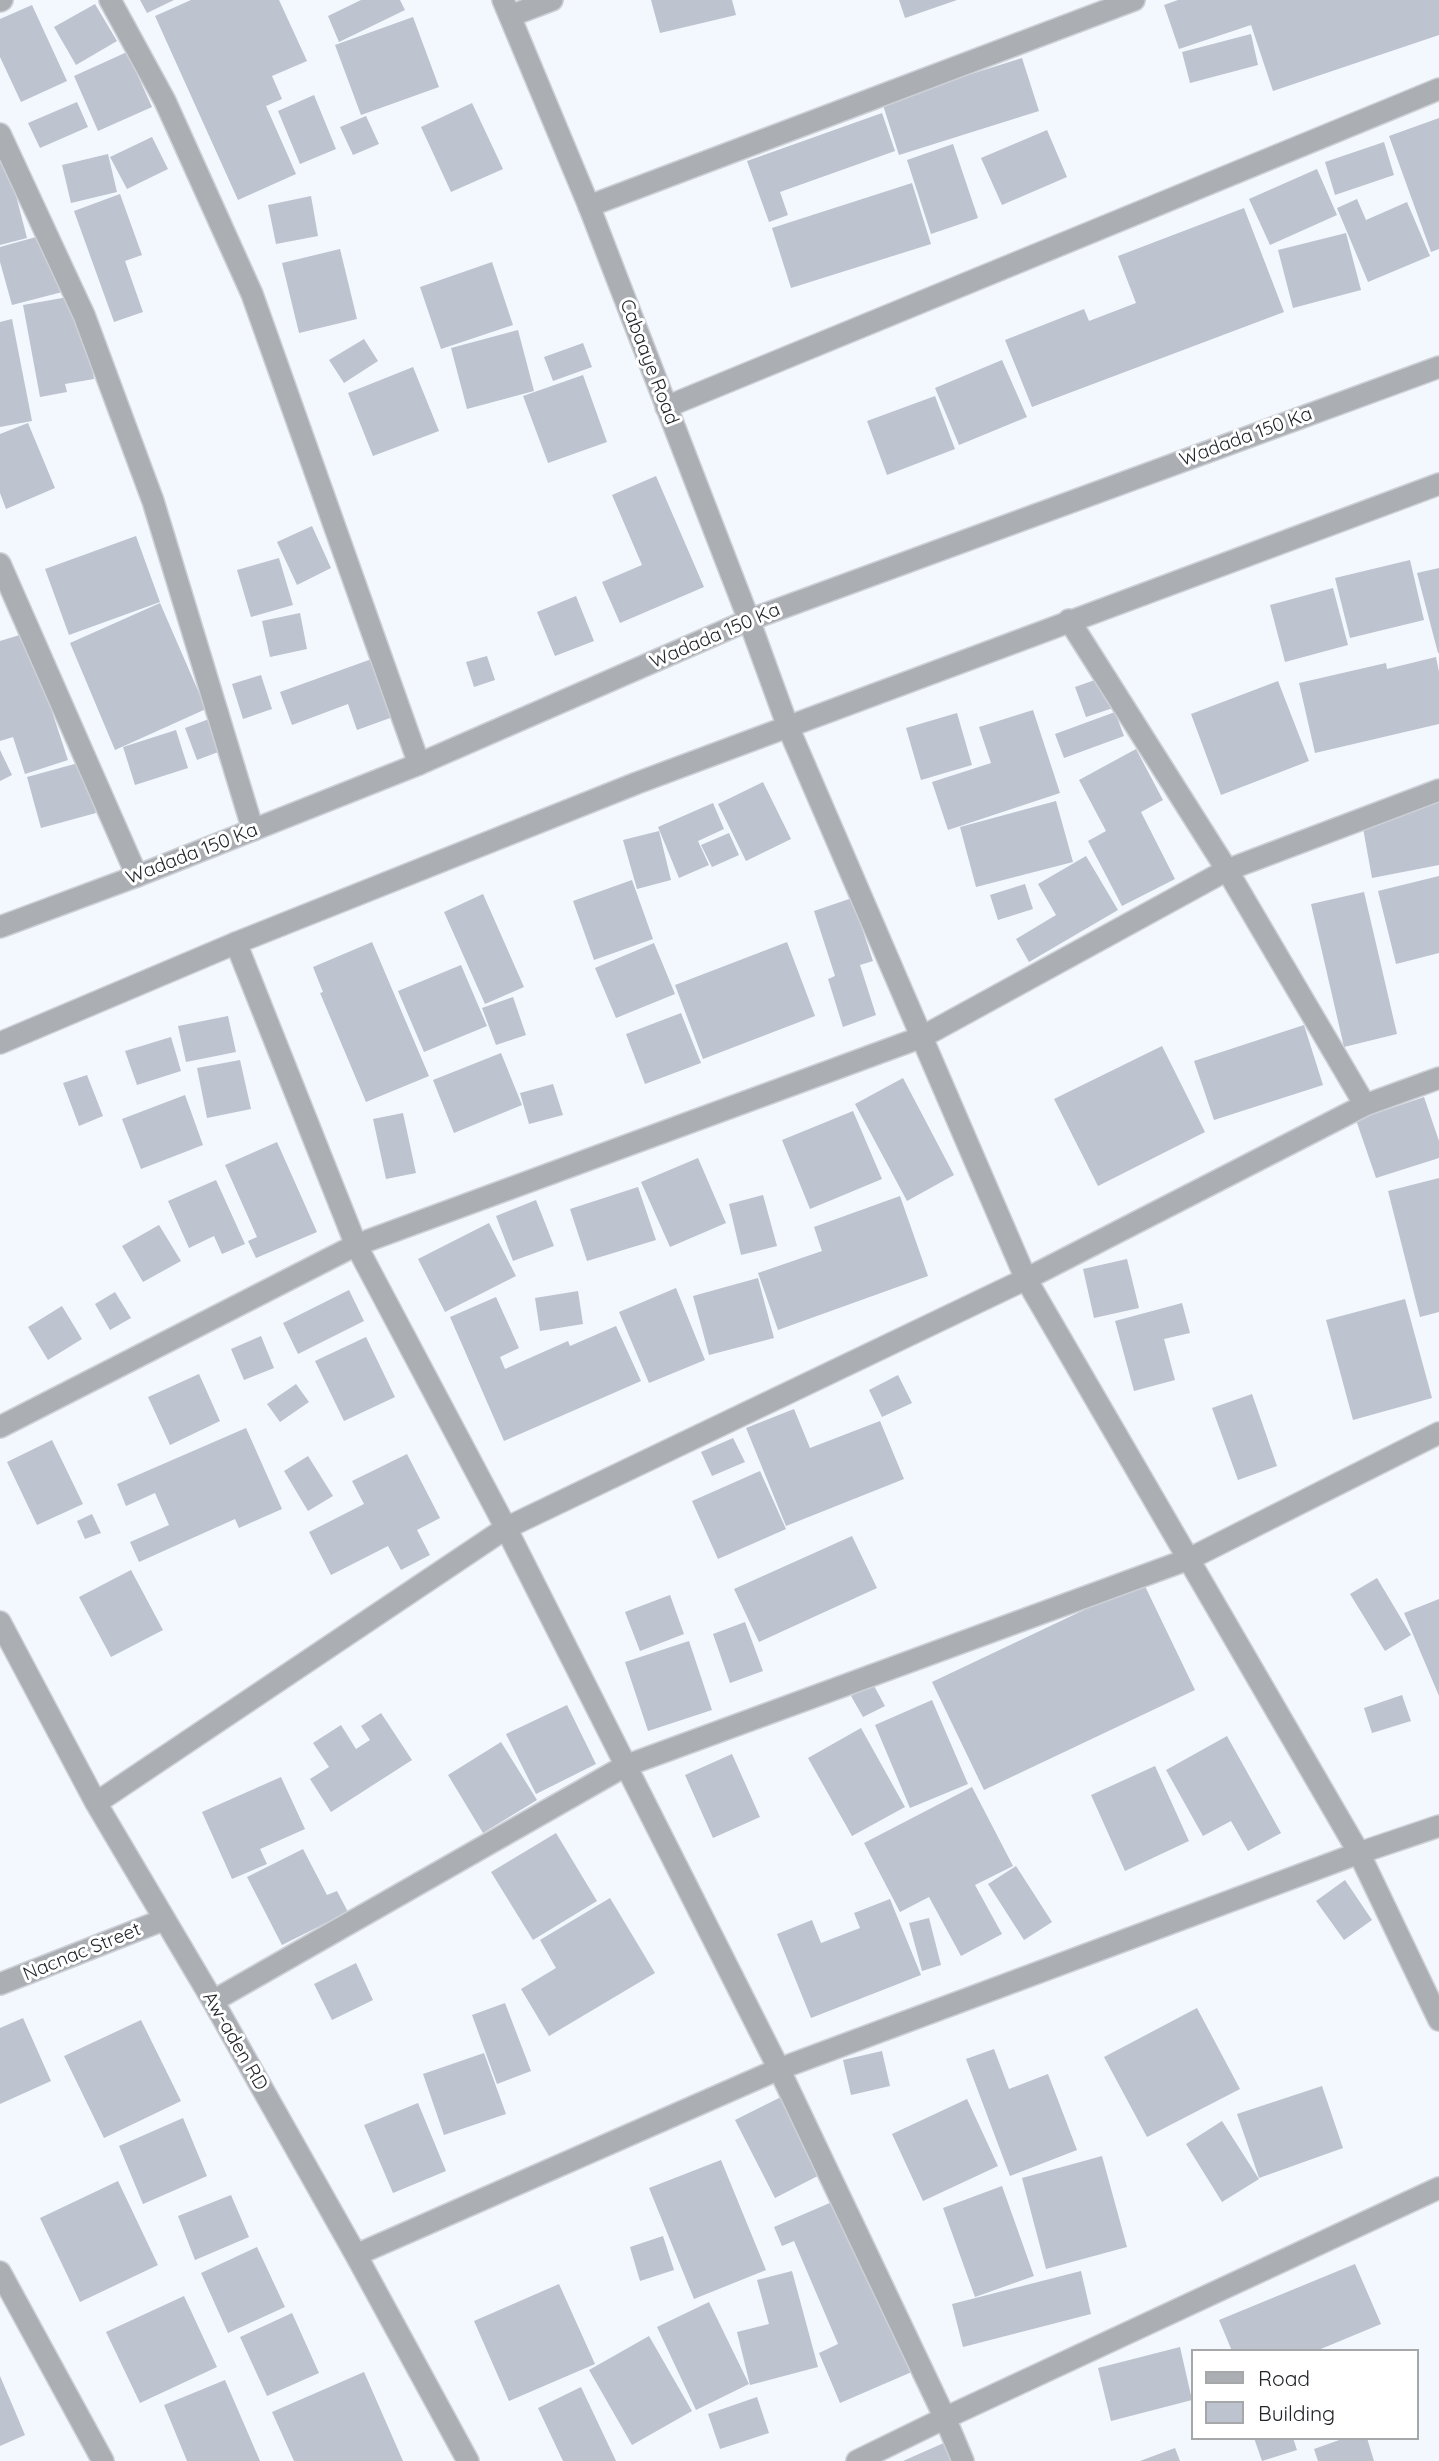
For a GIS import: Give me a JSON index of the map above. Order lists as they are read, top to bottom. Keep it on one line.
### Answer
{"streets":{"street":["Cabaaye Road","Wadada 150 Ka","Nacnac Street","Aw-aden RD"]},"crossings":[["Cabaaye Road","Wadada 150 Ka"],["Nacnac Street","Aw-aden RD"]],"legend":["Road","Building"]}
